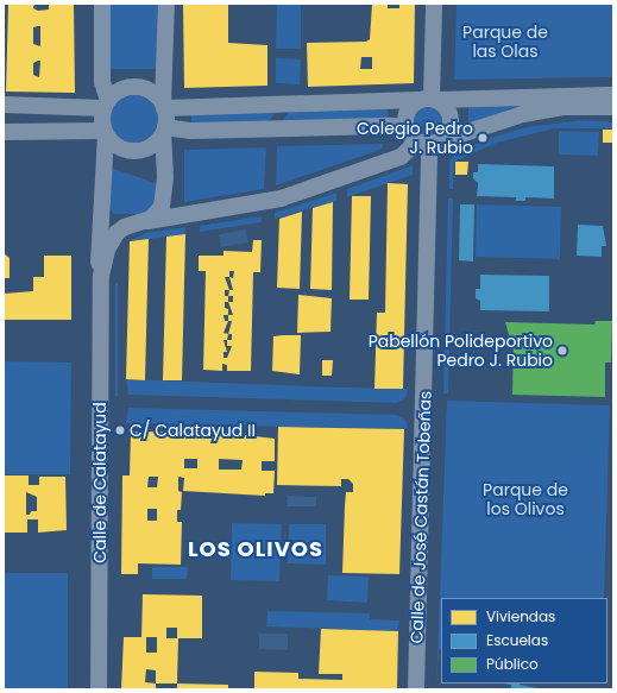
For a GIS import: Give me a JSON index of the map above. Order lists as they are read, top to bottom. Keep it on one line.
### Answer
{"streets":{"street":["Calle de Calatayud","Calle de José Castán Tobeñas"]},"districts":["LOS OLIVOS"],"parks":["Parque de las Olas","Parque de los Olivos"],"places":["Colegio Pedro J. Rubio","Pabellón Polideportivo Pedro J. Rubio","C/ Calatayud II"],"legend":["Viviendas","Escuelas","Público"]}
